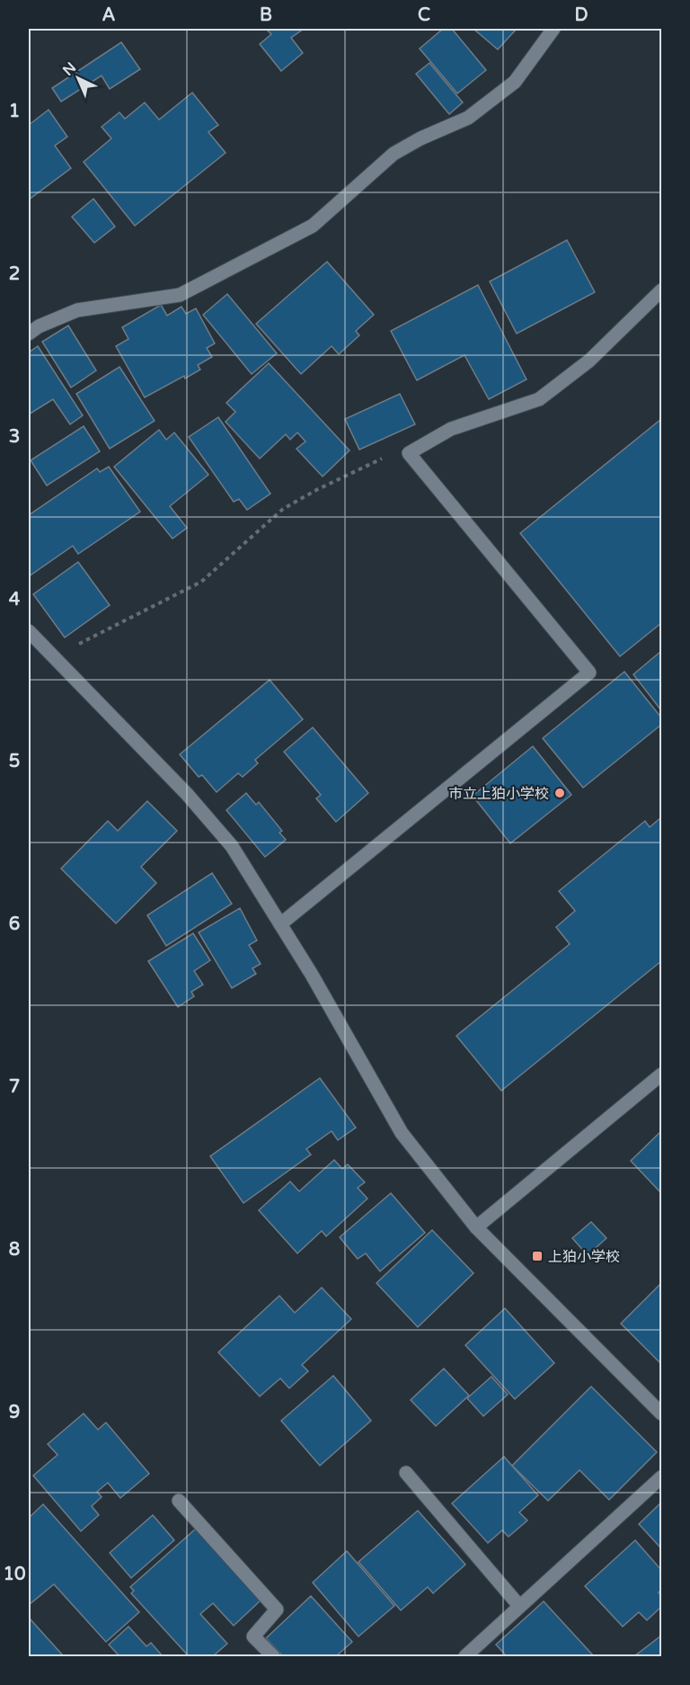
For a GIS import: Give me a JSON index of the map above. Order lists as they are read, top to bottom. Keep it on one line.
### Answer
{"places":{"other":["市立上狛小学校"],"transit":["上狛小学校"]},"north":"top left","grid":{"columns":["A","B","C","D"],"rows":["1","2","3","4","5","6","7","8","9","10"]}}
